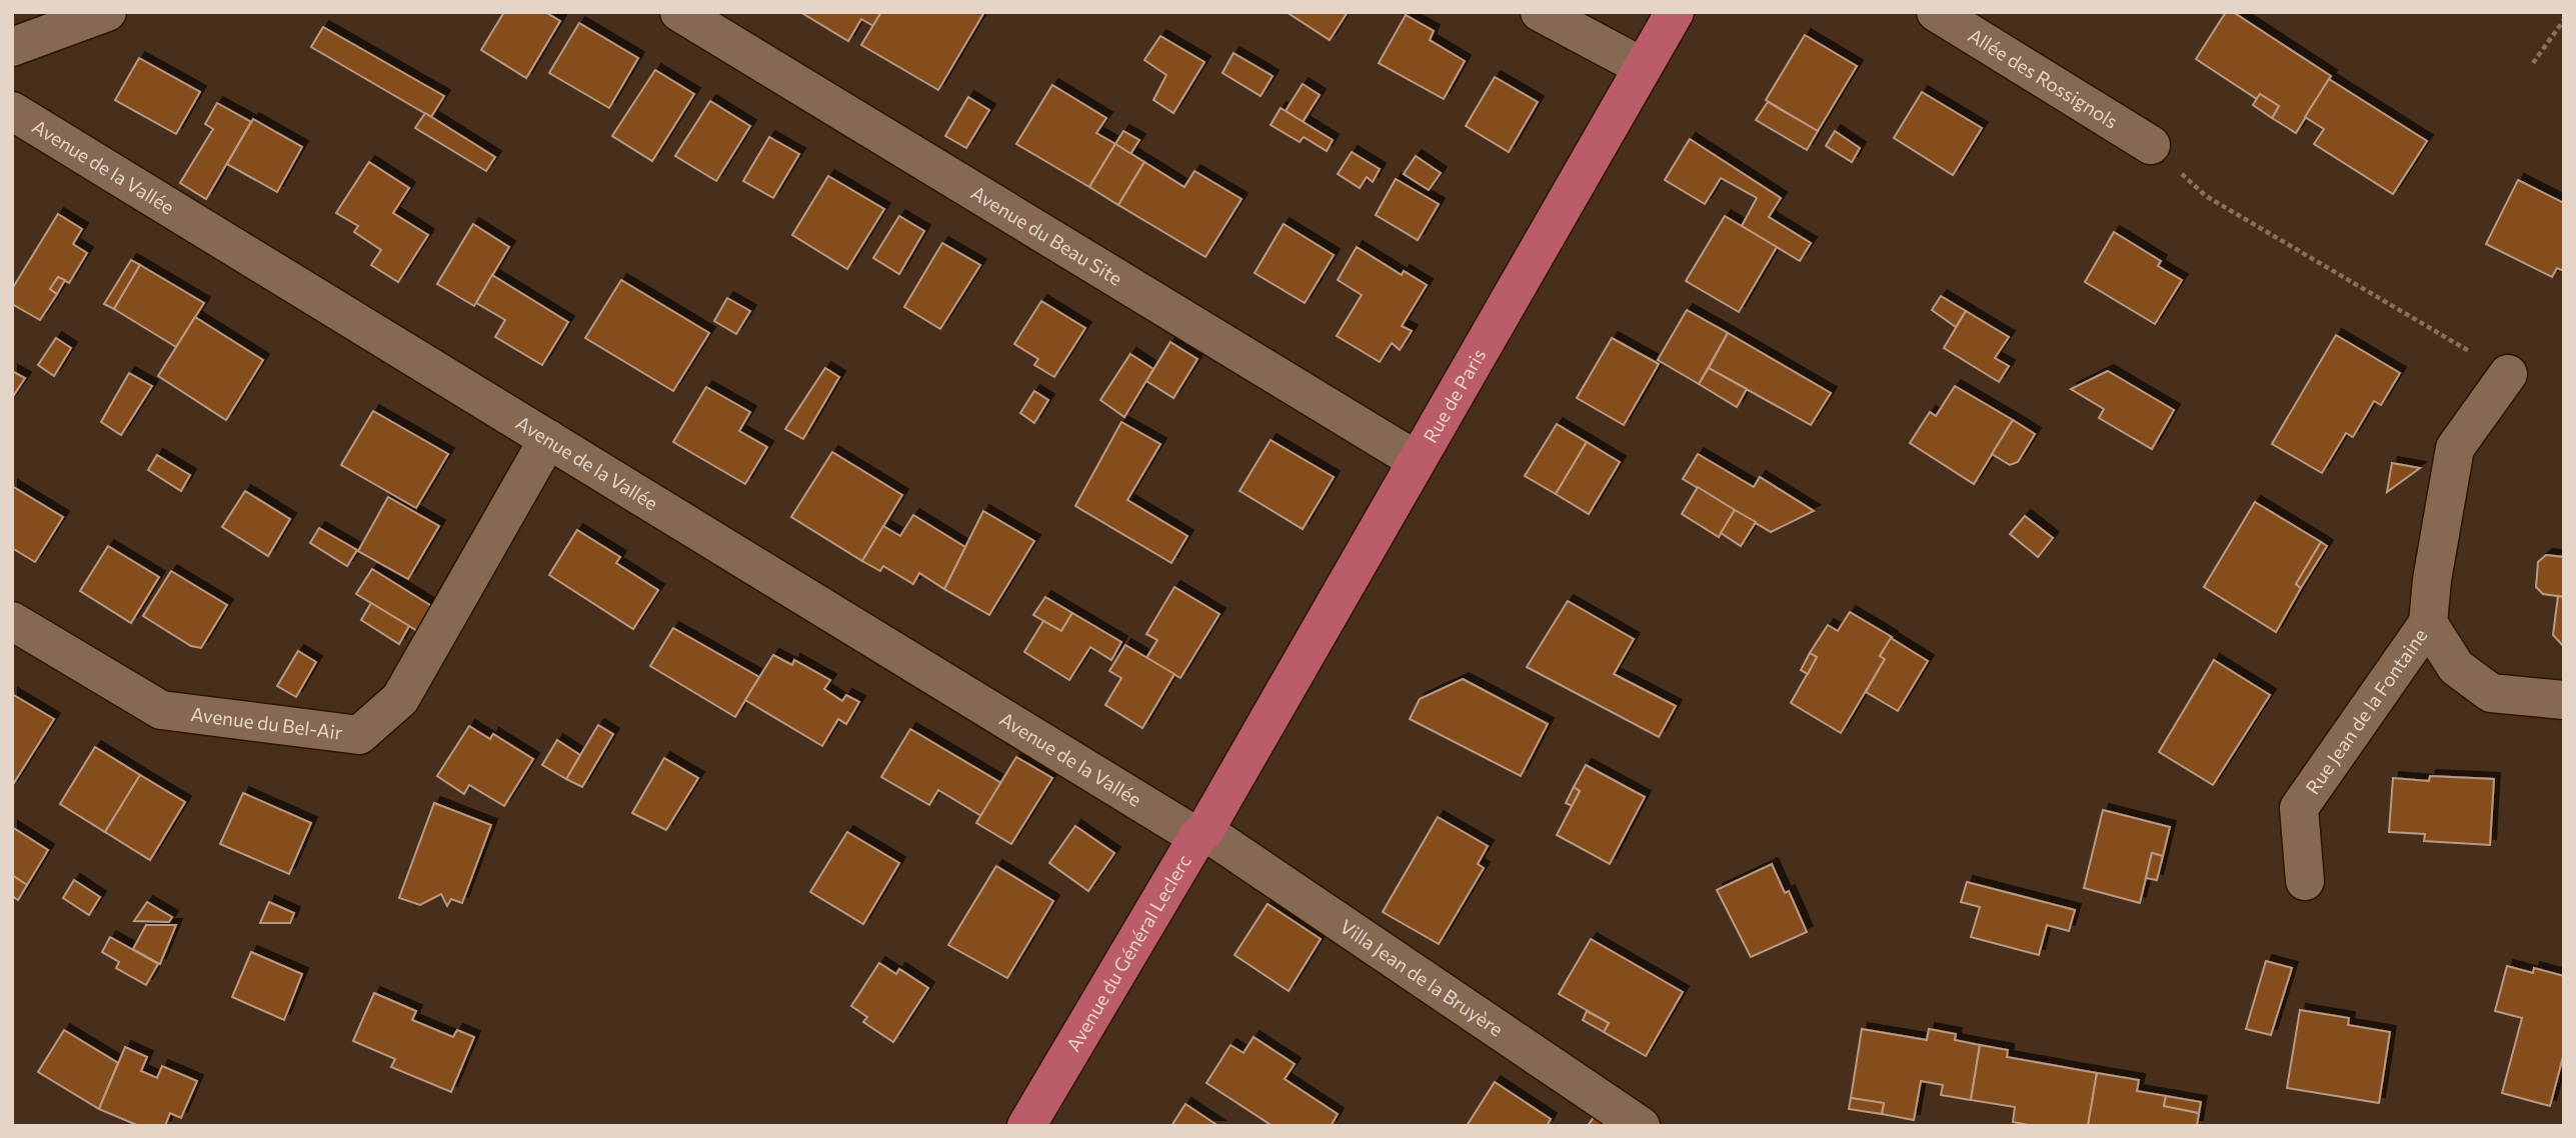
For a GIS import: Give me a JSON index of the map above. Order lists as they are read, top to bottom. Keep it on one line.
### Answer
{"streets":{"main road":["Rue de Paris","Avenue du Général Leclerc"],"street":["Allée des Rossignols","Avenue de la Vallée","Avenue du Beau Site","Rue Jean de la Fontaine","Avenue du Bel-Air","Villa Jean de la Bruyère"]},"crossings":[["Avenue de la Vallée","Avenue du Bel-Air"],["Avenue de la Vallée","Avenue du Général Leclerc"],["Avenue de la Vallée","Villa Jean de la Bruyère"],["Avenue du Beau Site","Rue de Paris"],["Rue de Paris","Avenue du Général Leclerc"],["Avenue du Général Leclerc","Villa Jean de la Bruyère"]]}
